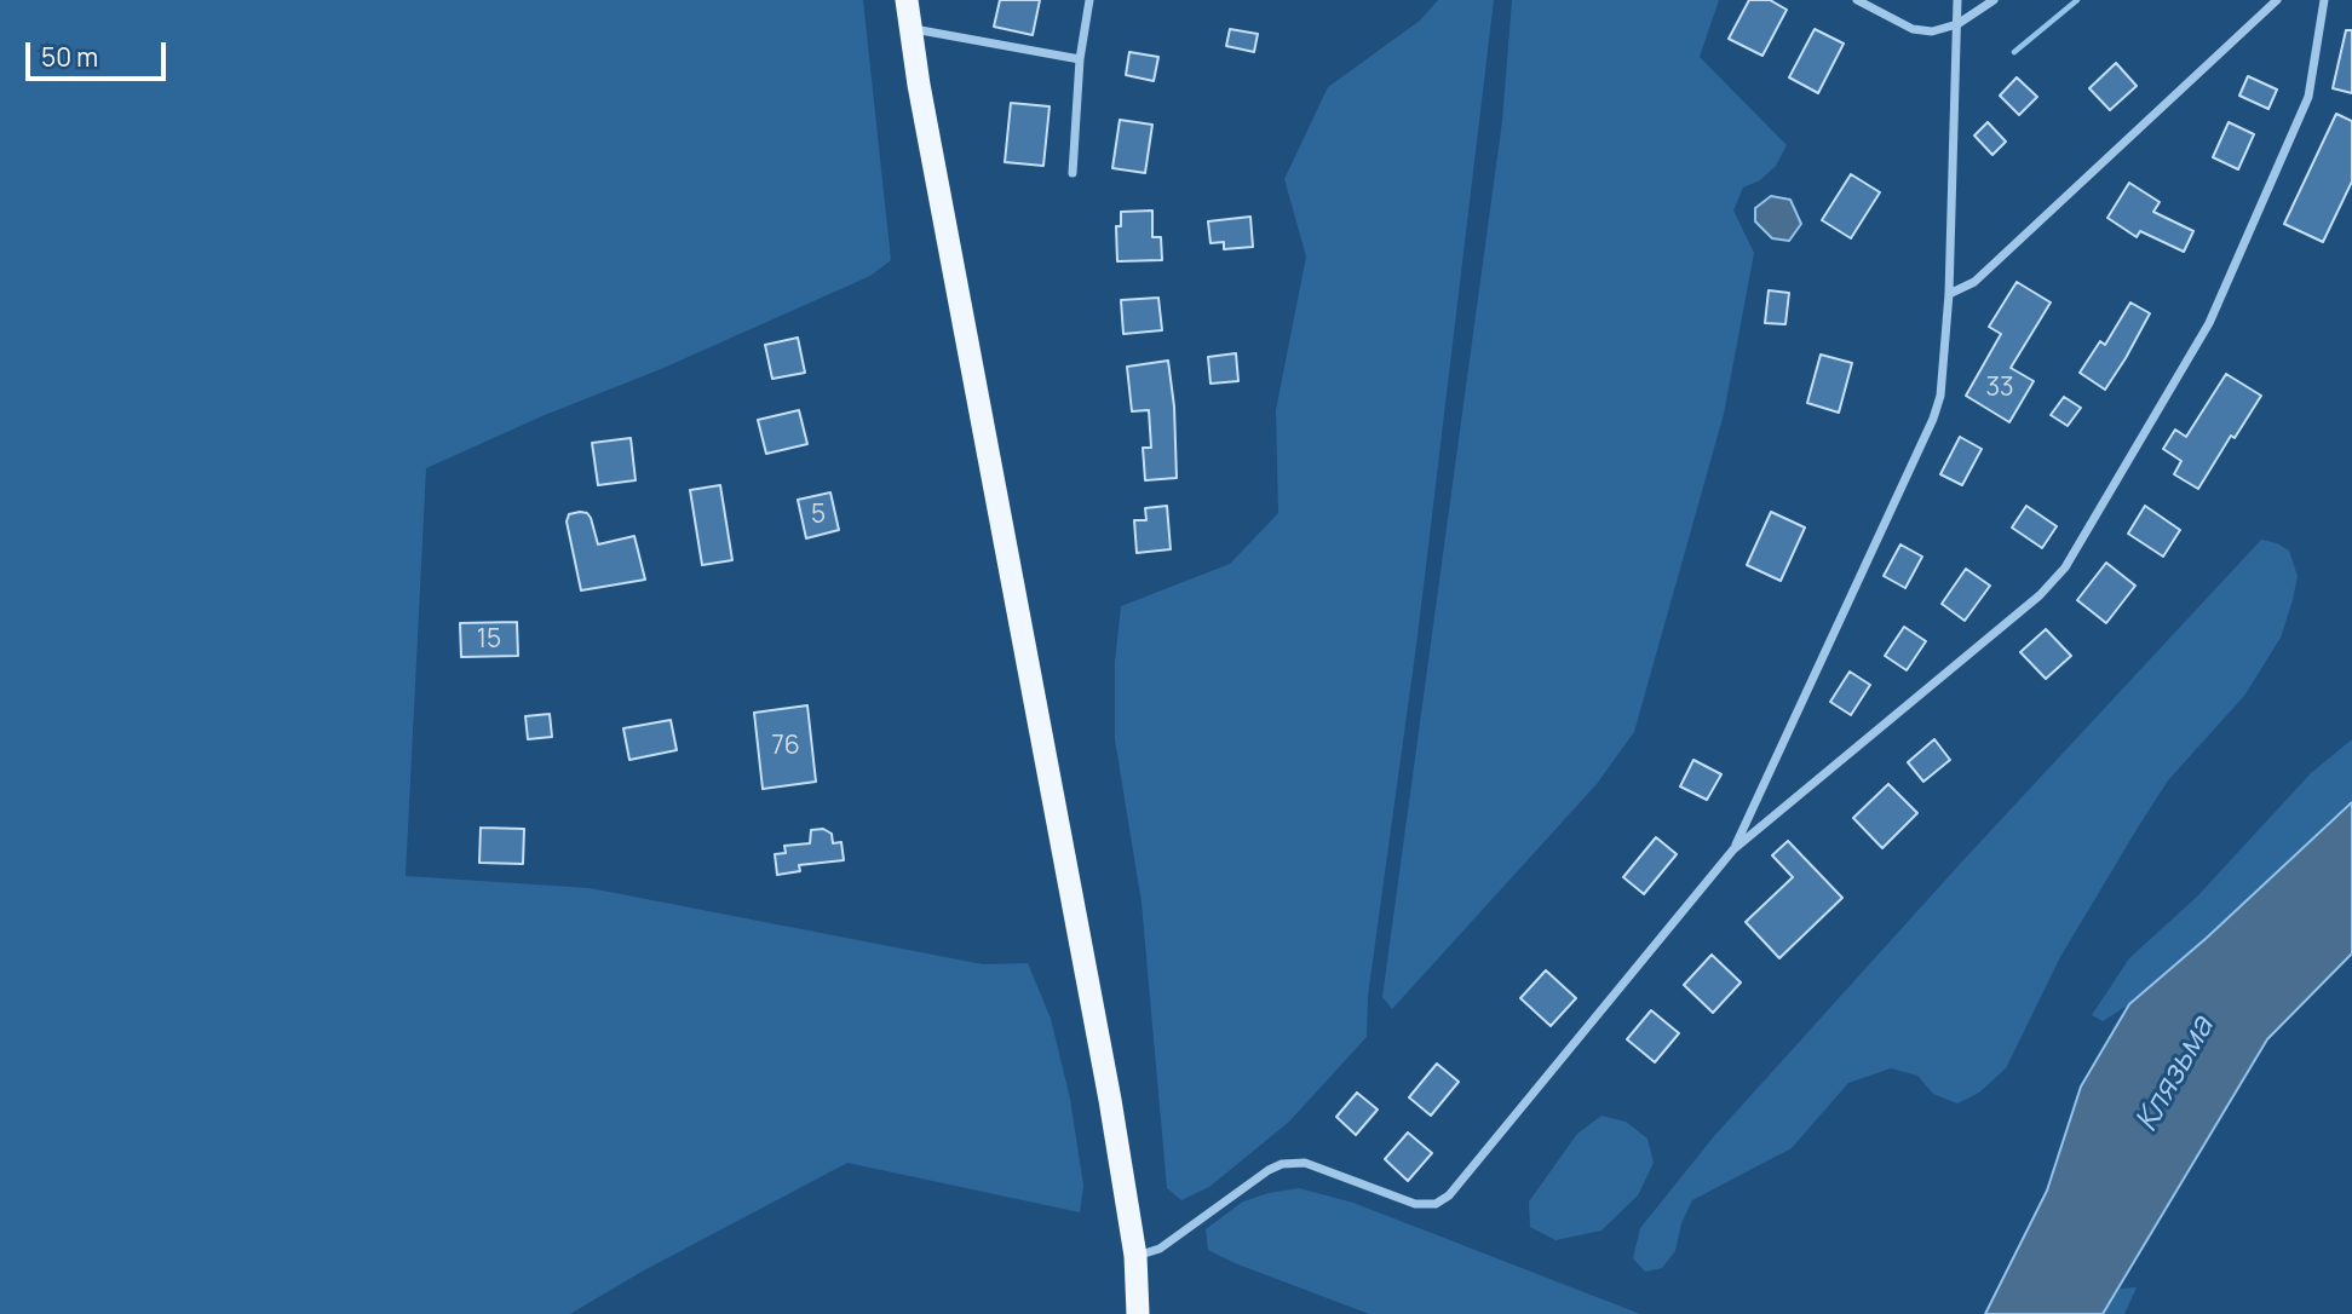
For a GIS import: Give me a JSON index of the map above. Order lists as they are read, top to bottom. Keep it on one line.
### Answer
{"water":["Клязьма"],"house_numbers":["33","5","15","76"],"scale_bar":"50 m"}
